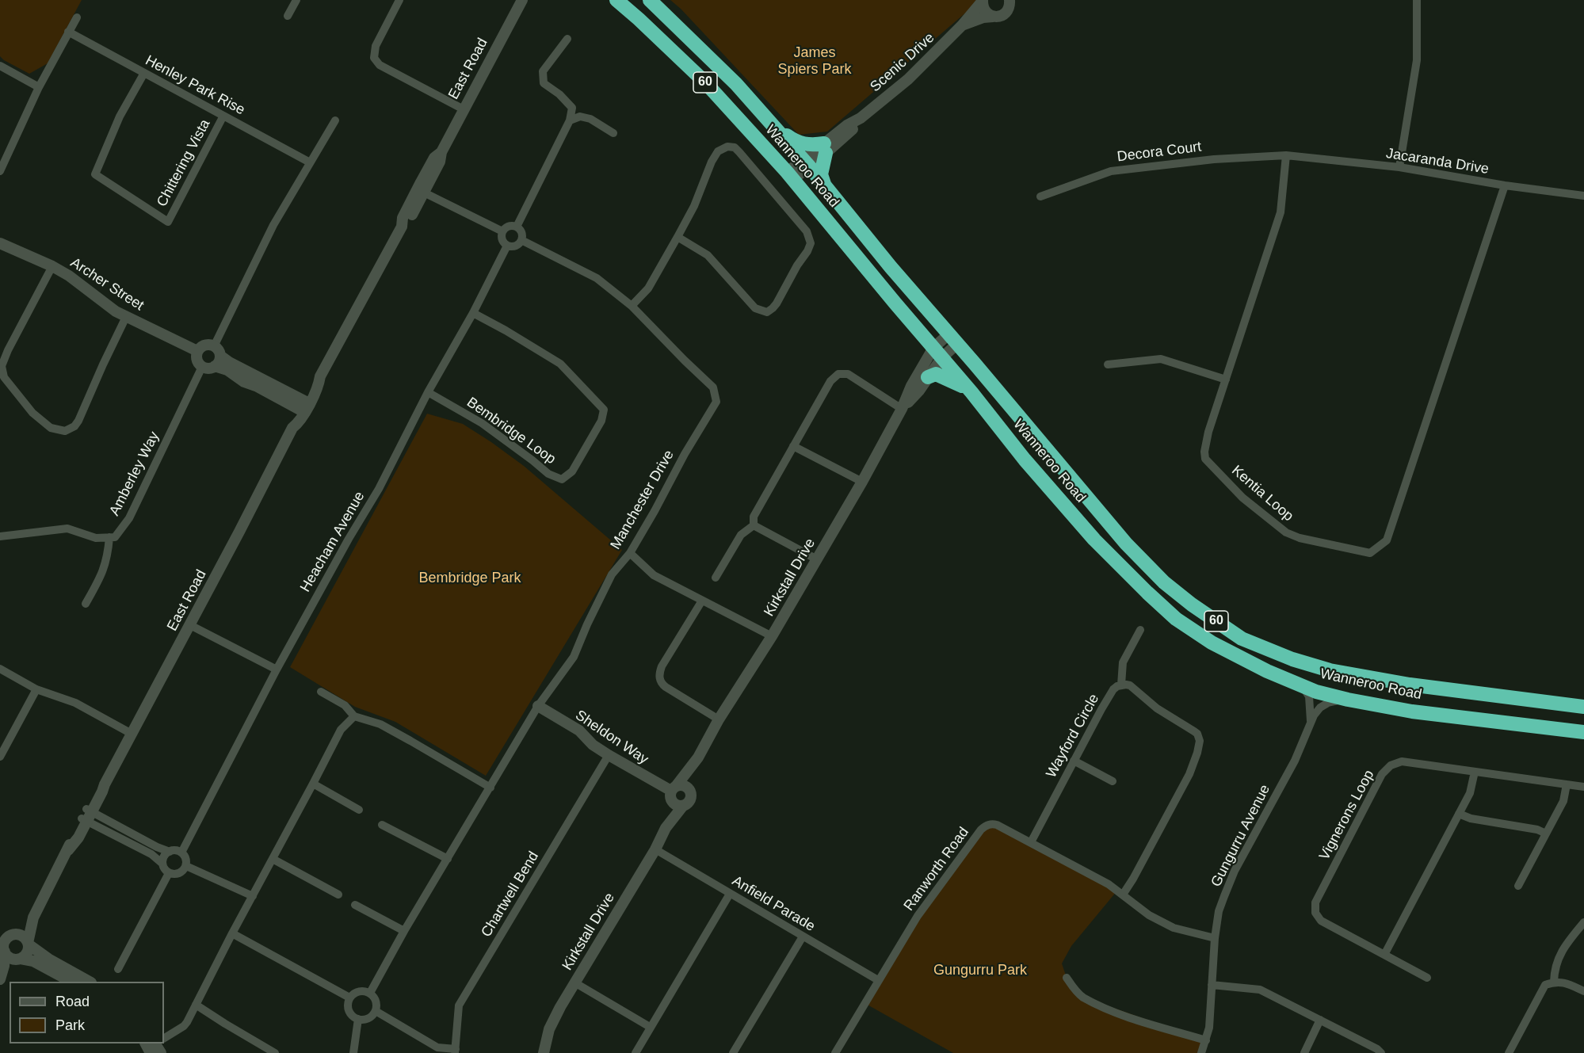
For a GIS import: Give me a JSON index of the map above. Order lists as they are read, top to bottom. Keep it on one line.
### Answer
{"streets":{"highway":["60","Wanneroo Road"],"street":["Scenic Drive","East Road","Henley Park Rise","Decora Court","Jacaranda Drive","Chittering Vista","Archer Street","Bembridge Loop","Amberley Way","Kentia Loop","Manchester Drive","Heacham Avenue","Kirkstall Drive","Wayford Circle","Sheldon Way","Vignerons Loop","Gungurru Avenue","Ranworth Road","Chartwell Bend","Anfield Parade"]},"crossings":[["Scenic Drive","Wanneroo Road"],["Henley Park Rise","Chittering Vista"],["Decora Court","Jacaranda Drive"],["Decora Court","Kentia Loop"],["Jacaranda Drive","Kentia Loop"],["Wanneroo Road","Kirkstall Drive"],["Wanneroo Road","Gungurru Avenue"],["Archer Street","Amberley Way"],["Bembridge Loop","Heacham Avenue"],["Manchester Drive","Heacham Avenue"],["Manchester Drive","Sheldon Way"],["Kirkstall Drive","Sheldon Way"],["Kirkstall Drive","Anfield Parade"],["Wayford Circle","Ranworth Road"],["Sheldon Way","Chartwell Bend"],["Gungurru Avenue","Ranworth Road"],["Ranworth Road","Anfield Parade"]],"parks":["James Spiers Park","Bembridge Park","Gungurru Park"],"legend":["Road","Park"]}
